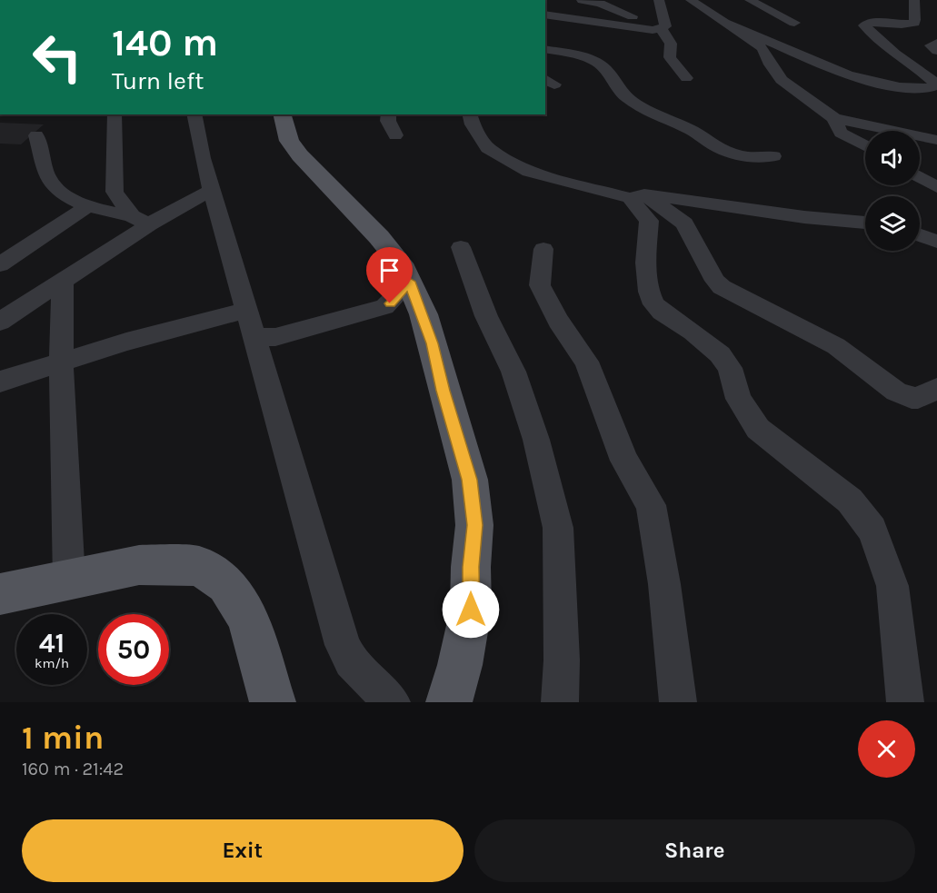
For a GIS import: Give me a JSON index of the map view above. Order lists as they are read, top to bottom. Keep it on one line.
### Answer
{"page":{"turn":["140 m","Turn left"],"speed":"41 km/h","limit":"50","heading":["1 min","160 m · 21:42"],"buttons":["Exit","Share"]}}
